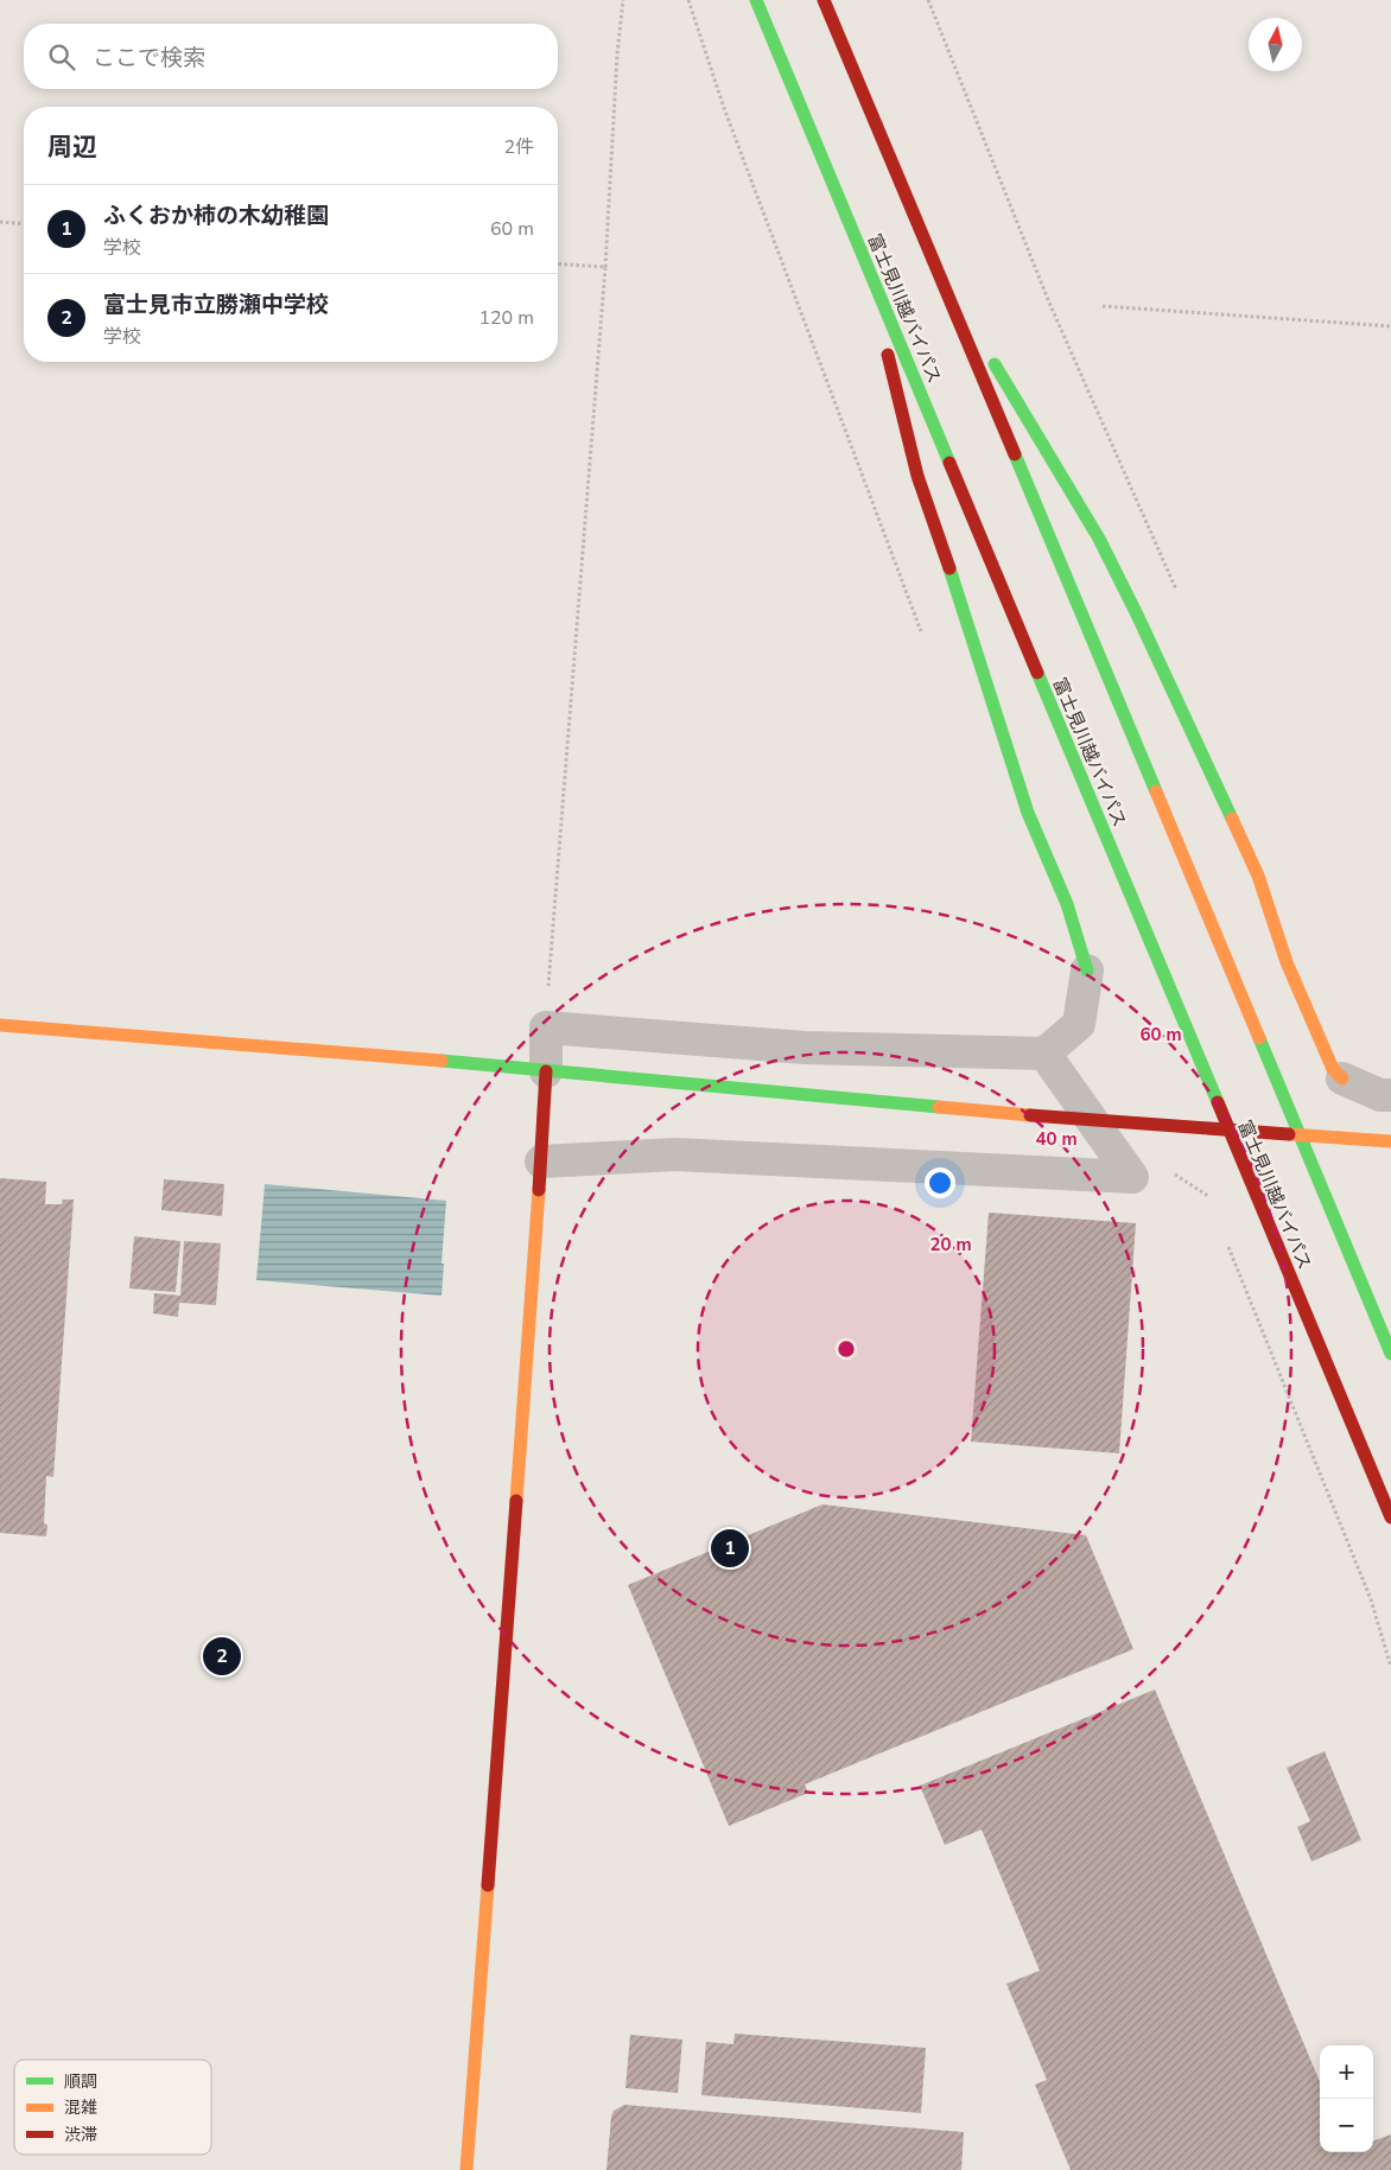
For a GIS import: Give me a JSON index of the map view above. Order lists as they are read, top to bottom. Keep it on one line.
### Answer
{"streets":{"main road":["富士見川越バイパス"]},"legend":["順調","混雑","渋滞"],"north":"top","page":{"search":"ここで検索","heading":["周辺","2件"],"list":[{"mark":"1","name":"ふくおか柿の木幼稚園","note":"学校","value":"60 m"},{"mark":"2","name":"富士見市立勝瀬中学校","note":"学校","value":"120 m"}],"pins":["1","2"],"map_buttons":["+","−"]},"rings":["60 m","40 m","20 m"]}
